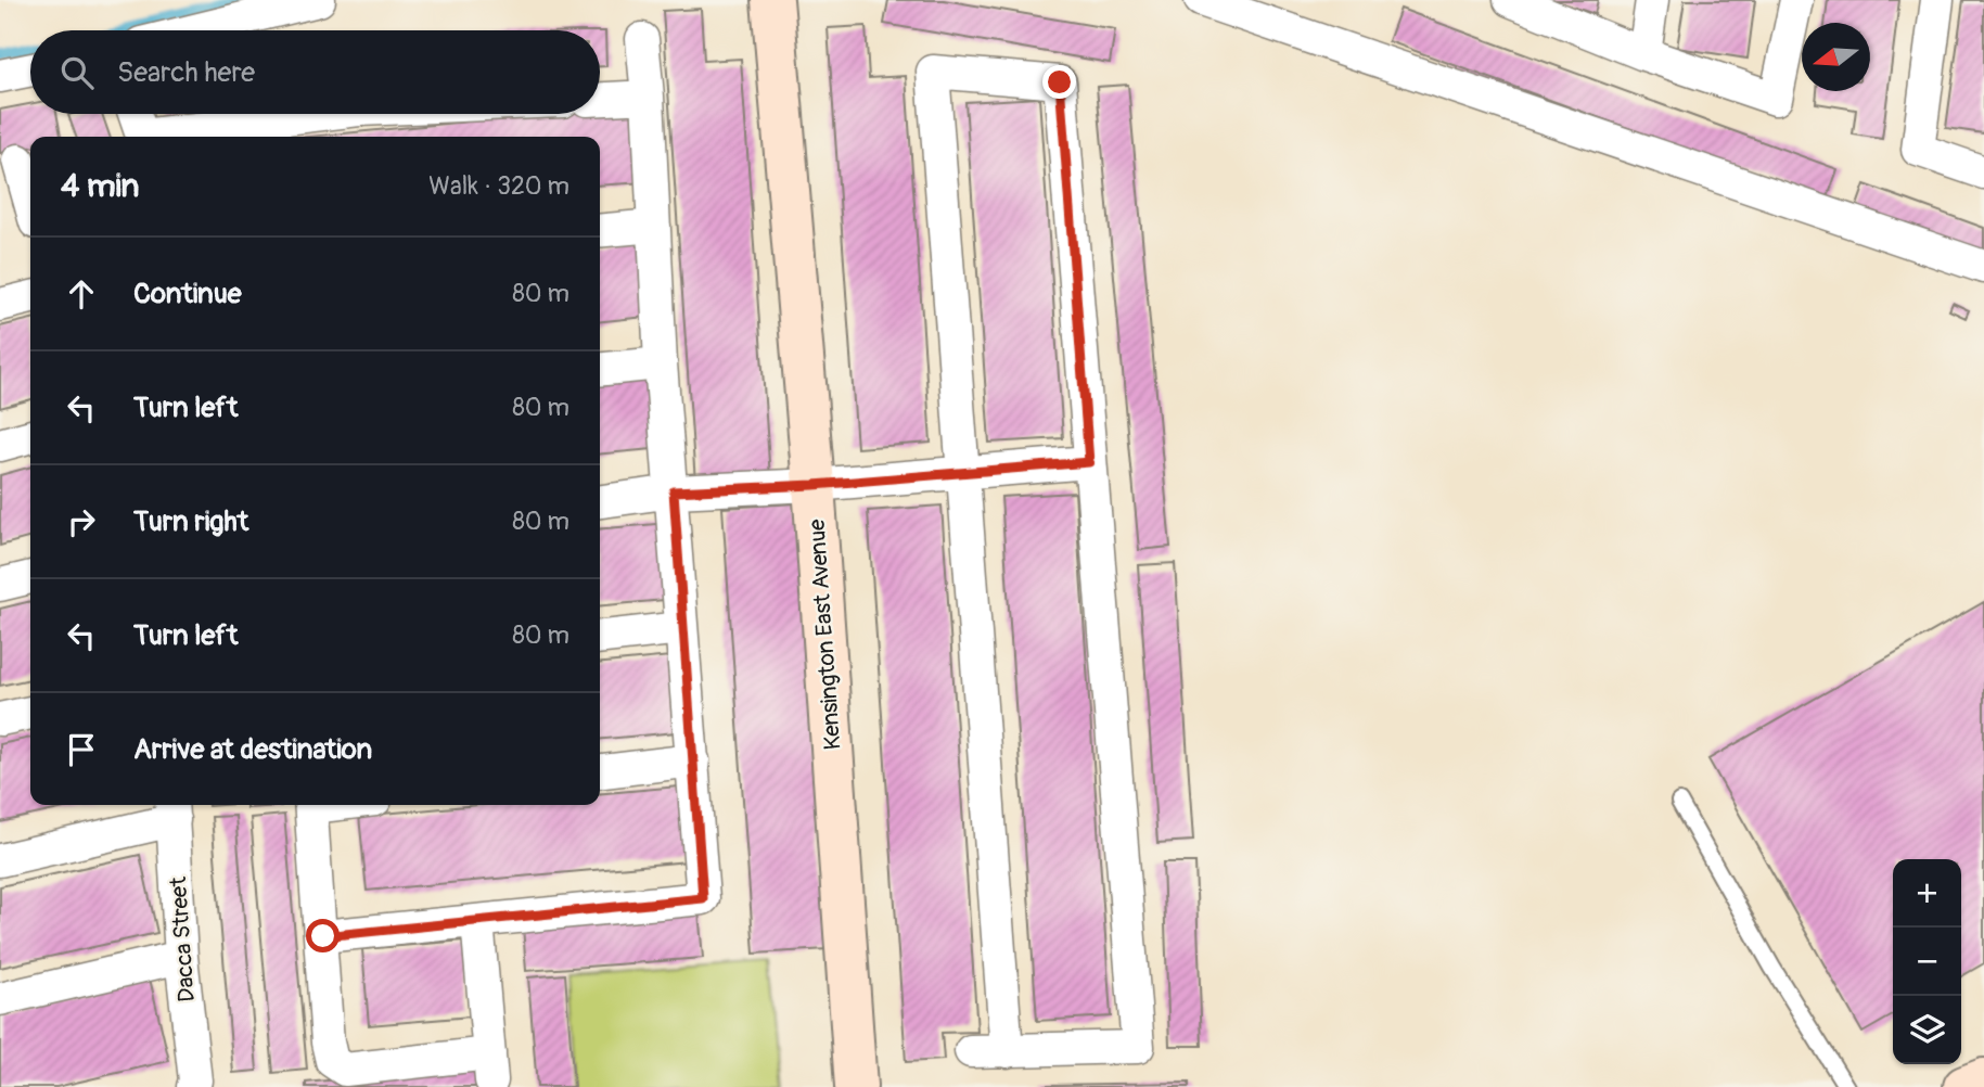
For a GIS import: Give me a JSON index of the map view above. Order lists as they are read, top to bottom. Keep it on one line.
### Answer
{"streets":{"street":["Kensington East Avenue","Dacca Street"]},"north":"left","page":{"search":"Search here","heading":["4 min","Walk · 320 m"],"list":[["Continue","80 m"],["Turn left","80 m"],["Turn right","80 m"],["Turn left","80 m"],"Arrive at destination"],"map_buttons":["+","−"]}}
